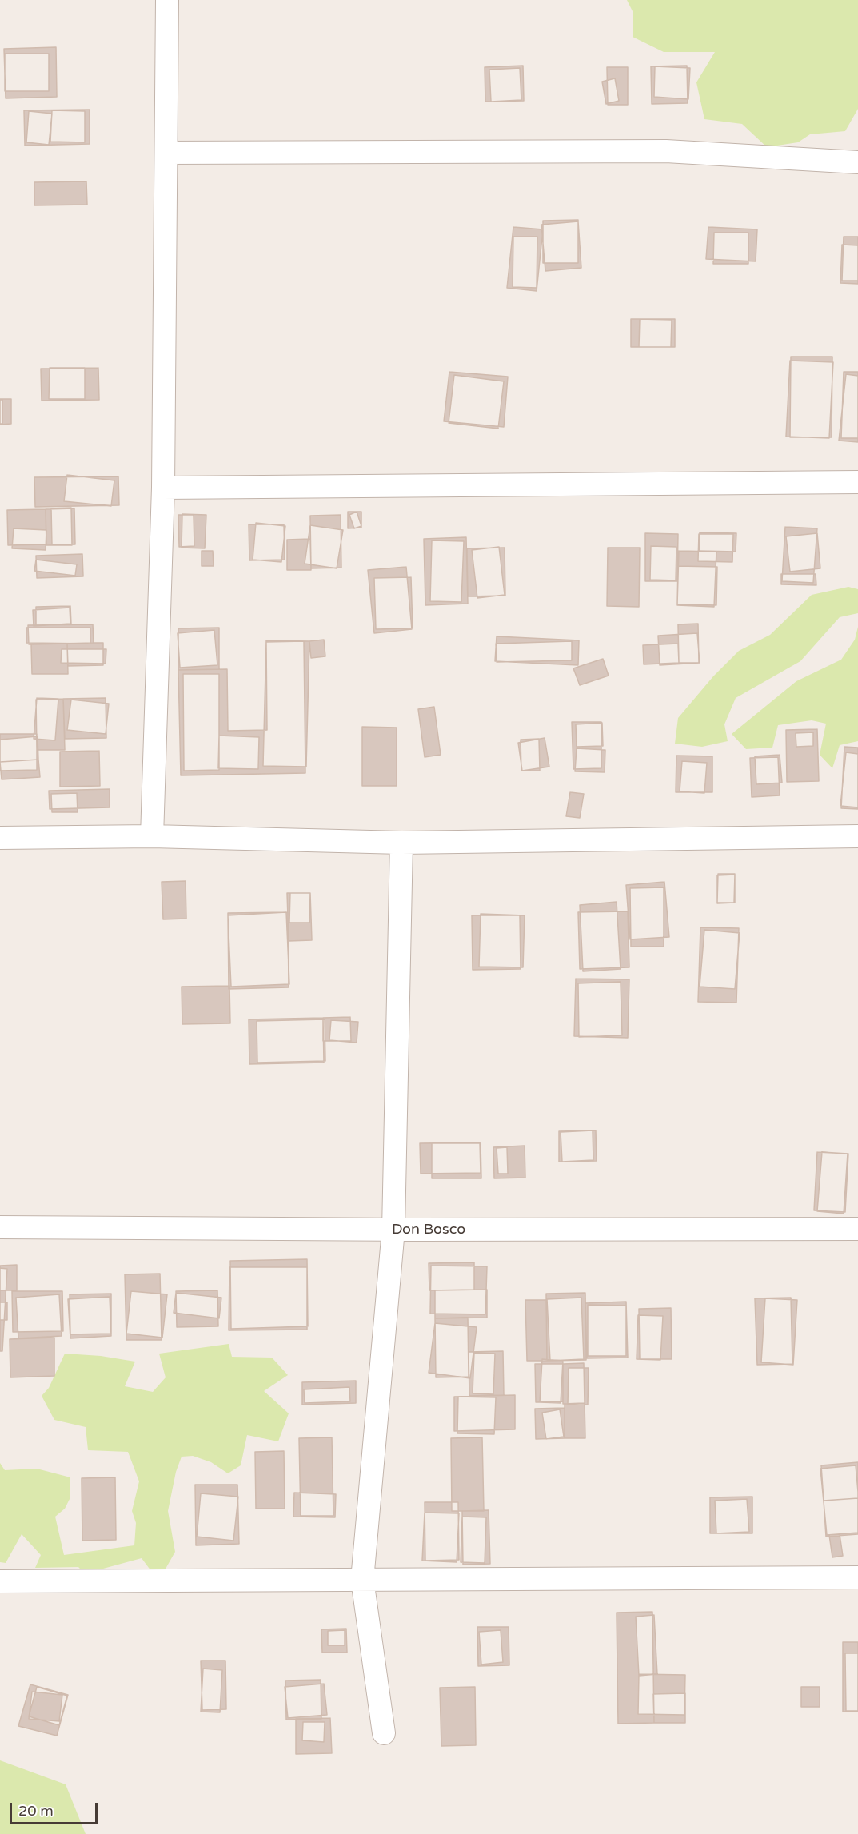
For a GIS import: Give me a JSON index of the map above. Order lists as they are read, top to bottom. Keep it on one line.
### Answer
{"streets":{"street":["Don Bosco"]},"scale_bar":"20 m"}
